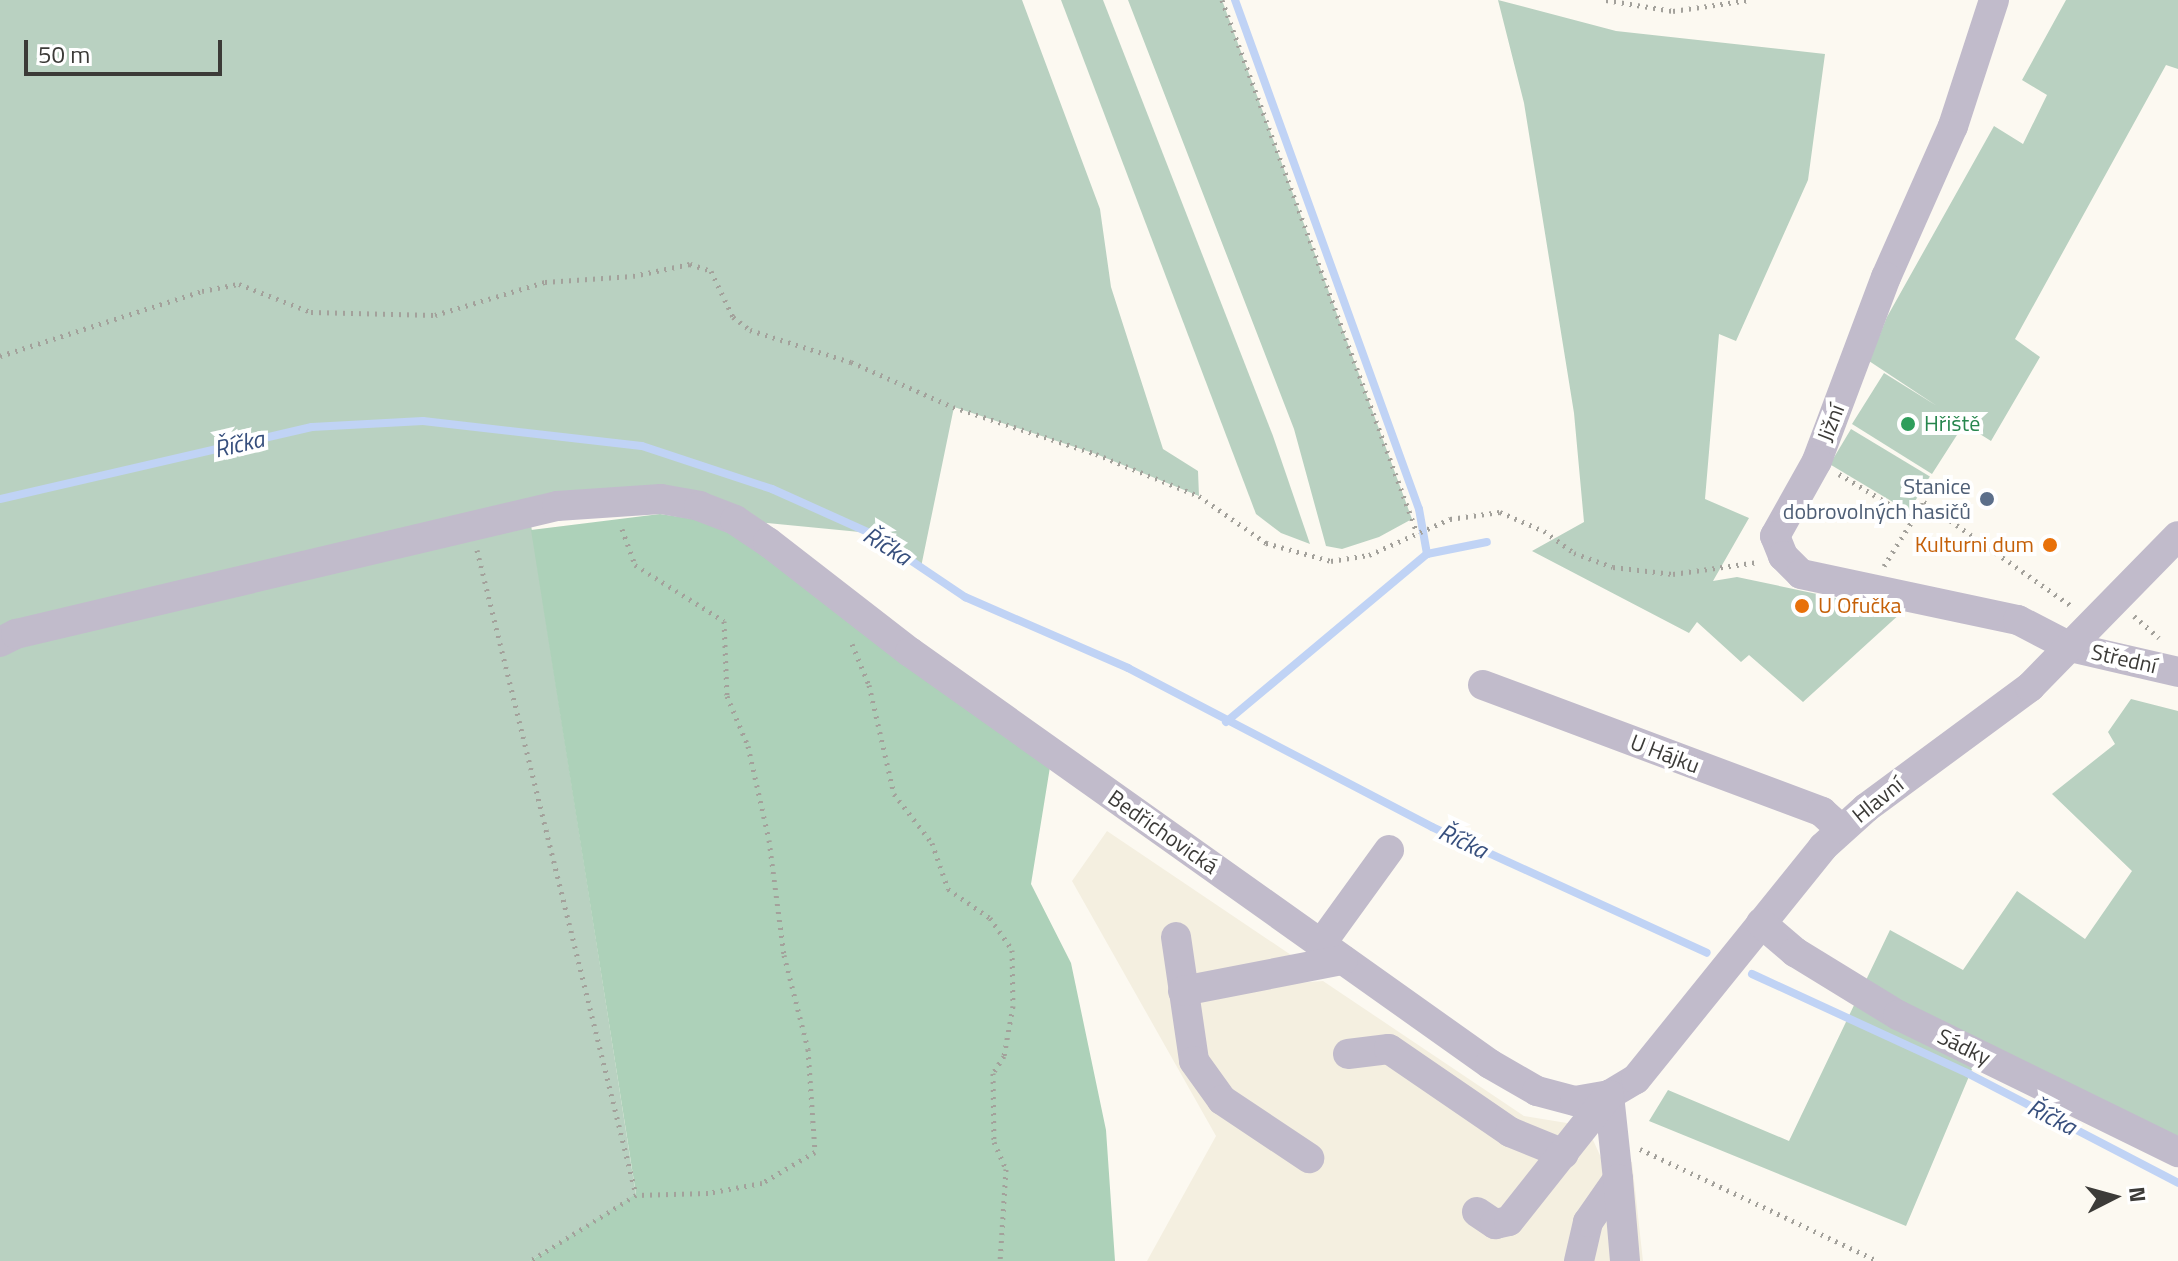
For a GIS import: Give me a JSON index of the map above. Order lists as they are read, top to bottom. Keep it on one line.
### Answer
{"streets":{"street":["Jižní","Střední","U Hájku","Hlavní","Bedřichovická","Sádky"]},"crossings":[["Střední","Hlavní"],["U Hájku","Hlavní"],["Hlavní","Bedřichovická"],["Hlavní","Sádky"]],"water":["Říčka"],"places":["Hřiště","Stanice dobrovolných hasičů","Kulturni dum","U Ofučka"],"scale_bar":"50 m","north":"right"}
